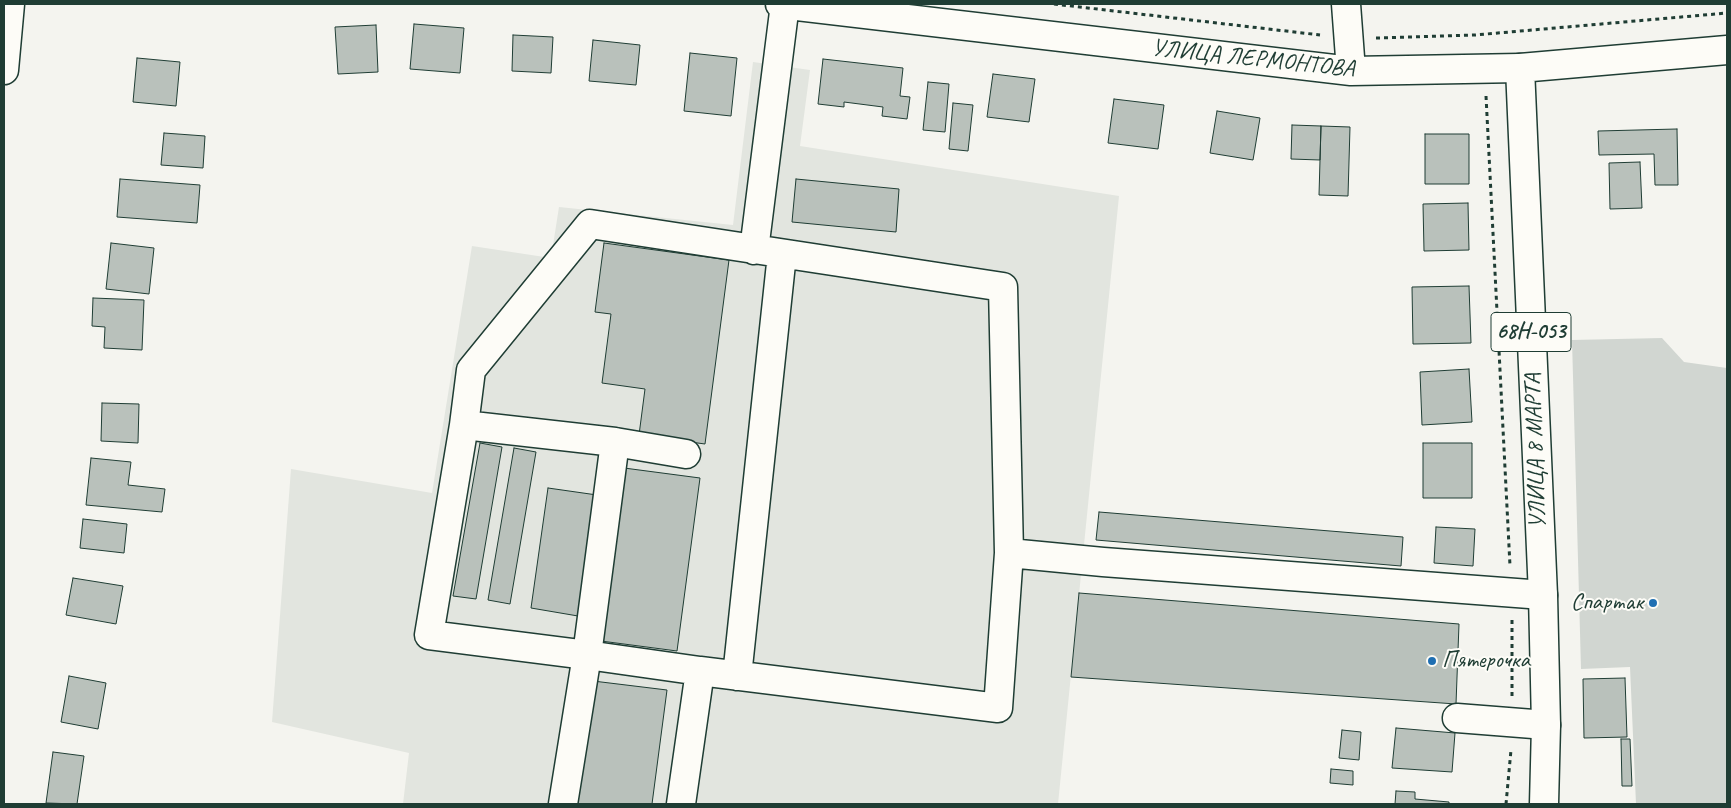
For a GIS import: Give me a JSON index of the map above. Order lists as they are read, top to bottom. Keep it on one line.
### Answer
{"streets":{"main road":["УЛИЦА ЛЕРМОНТОВА","68Н-053","УЛИЦА 8 МАРТА"]},"crossings":[["УЛИЦА ЛЕРМОНТОВА","УЛИЦА 8 МАРТА"]],"places":["Спартак","Пятерочка"]}
